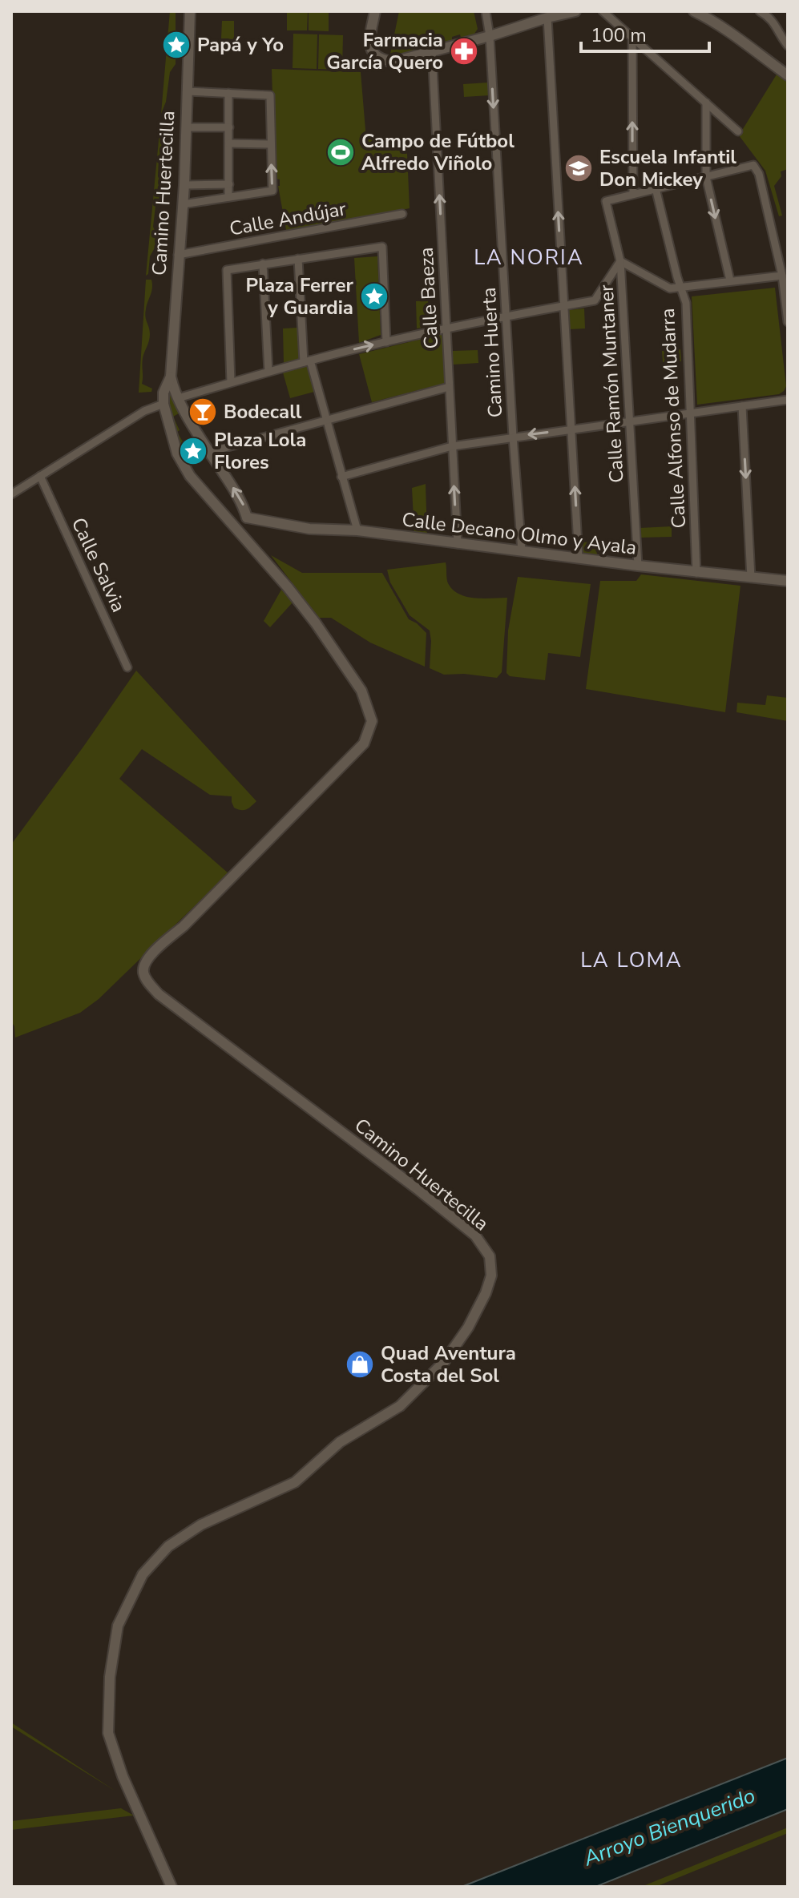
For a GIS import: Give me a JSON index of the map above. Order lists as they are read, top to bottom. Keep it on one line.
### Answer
{"streets":{"street":["Camino Huertecilla","Calle Andújar","Calle Baeza","Camino Huerta","Calle Ramón Muntaner","Calle Alfonso de Mudarra","Calle Decano Olmo y Ayala","Calle Salvia"]},"crossings":[["Camino Huertecilla","Calle Andújar"],["Calle Baeza","Calle Decano Olmo y Ayala"],["Camino Huerta","Calle Decano Olmo y Ayala"],["Calle Ramón Muntaner","Calle Decano Olmo y Ayala"],["Calle Alfonso de Mudarra","Calle Decano Olmo y Ayala"]],"one_way":["Calle Baeza"],"districts":["LA NORIA","LA LOMA"],"water":["Arroyo Bienquerido"],"places":{"place":["Papá y Yo","Plaza Ferrer y Guardia","Plaza Lola Flores"],"pharmacy":["Farmacia García Quero"],"sports":["Campo de Fútbol Alfredo Viñolo"],"school or university":["Escuela Infantil Don Mickey"],"bar":["Bodecall"],"shop":["Quad Aventura Costa del Sol"]},"scale_bar":"100 m"}
